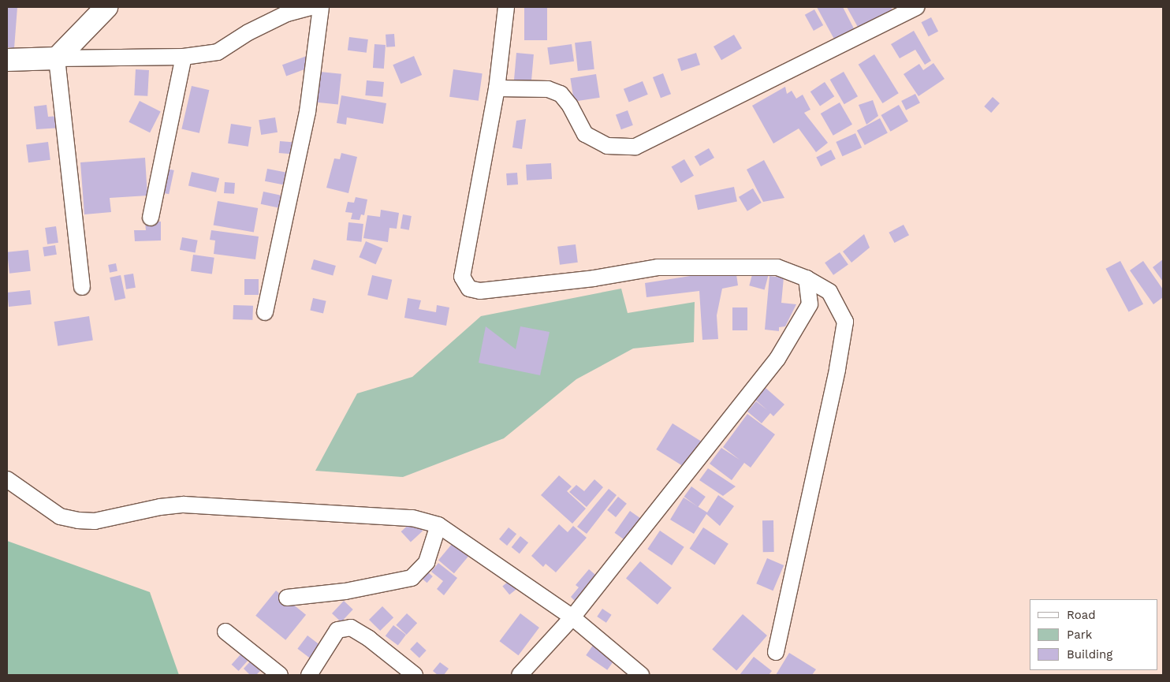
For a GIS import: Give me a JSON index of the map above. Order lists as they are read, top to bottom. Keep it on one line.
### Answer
{"legend":["Road","Park","Building"]}
